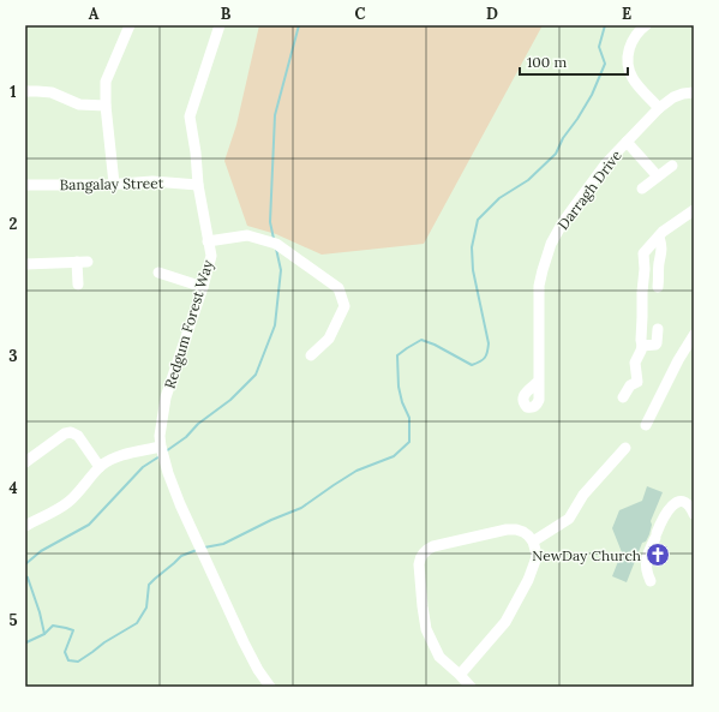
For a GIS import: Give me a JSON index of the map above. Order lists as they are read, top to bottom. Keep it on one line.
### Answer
{"streets":{"street":["Bangalay Street","Darragh Drive","Redgum Forest Way"]},"crossings":[["Bangalay Street","Redgum Forest Way"]],"places":{"church":["NewDay Church"]},"scale_bar":"100 m","grid":{"columns":["A","B","C","D","E"],"rows":["1","2","3","4","5"]}}
